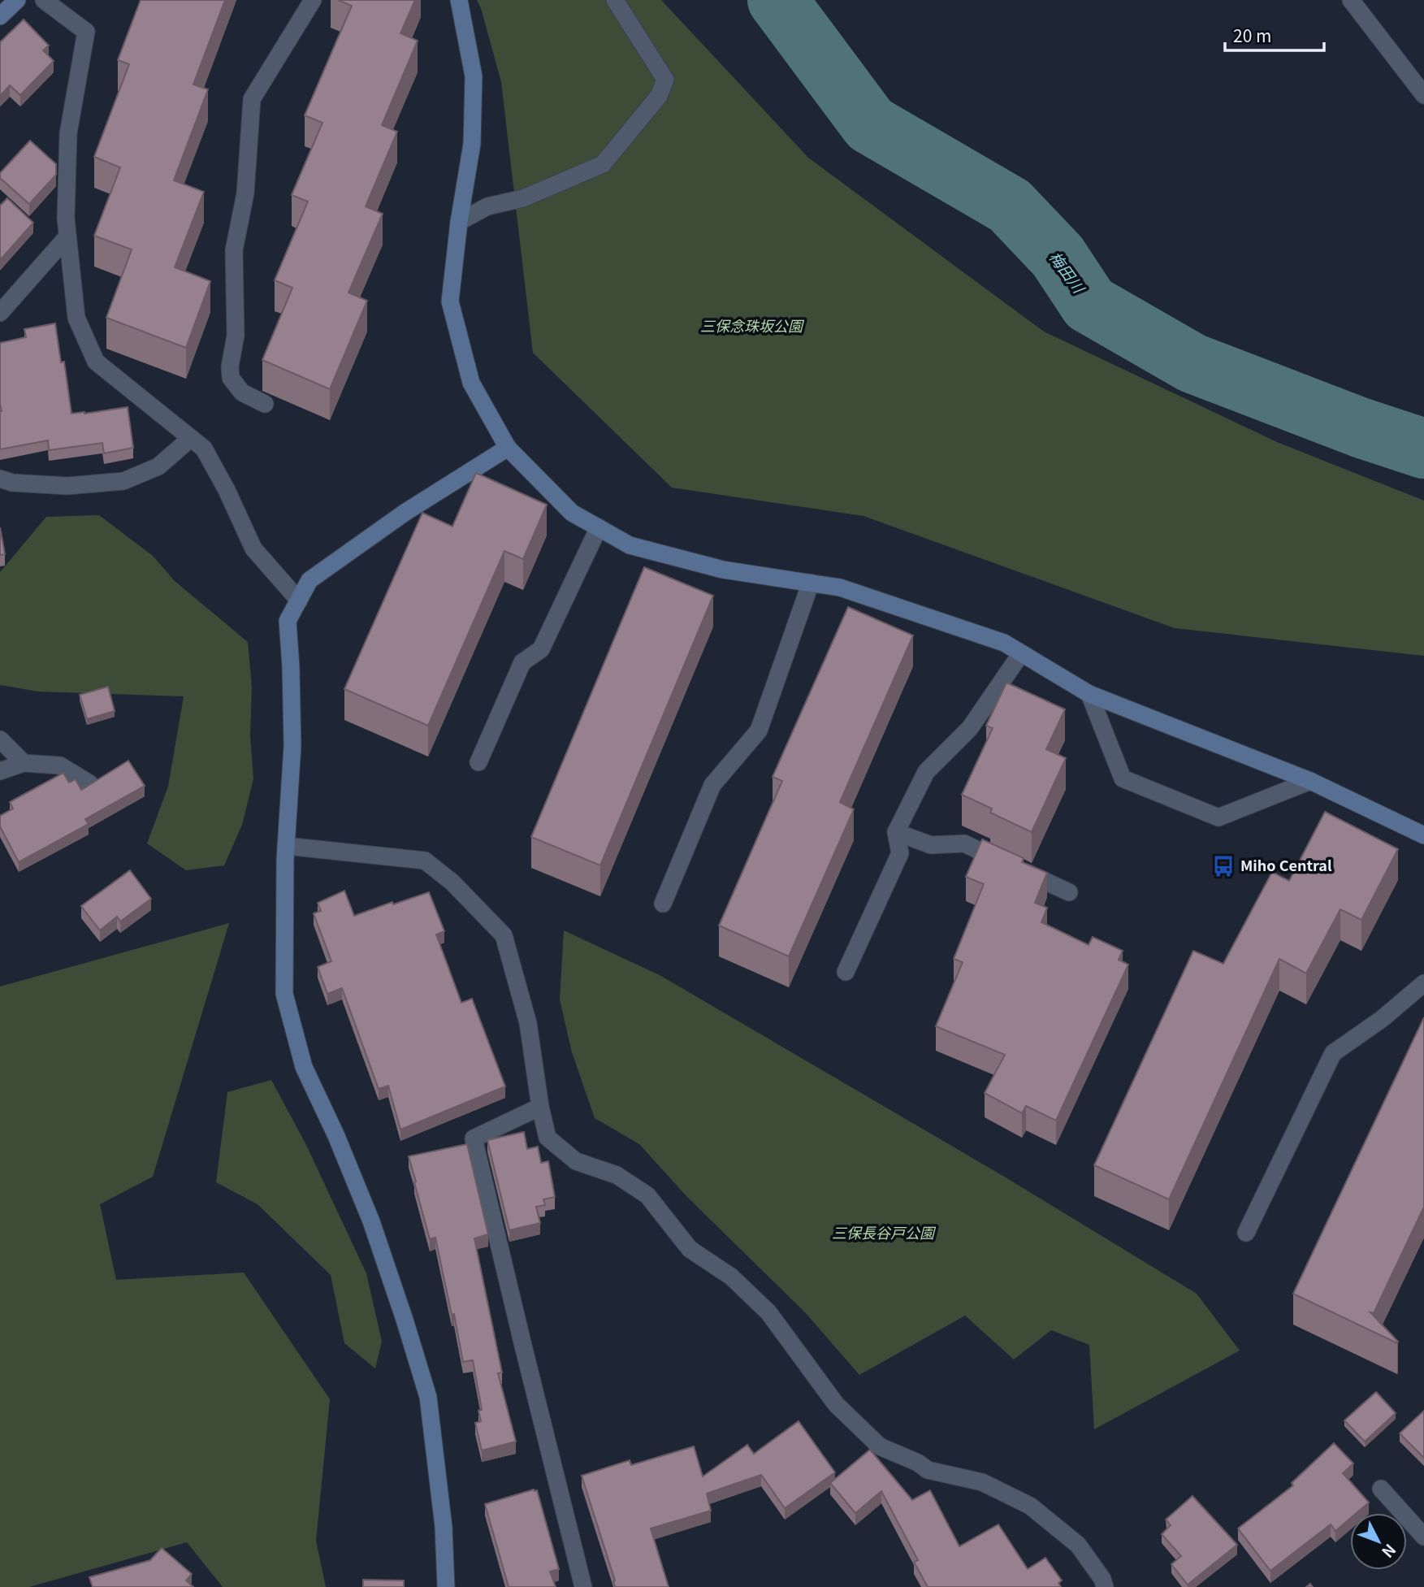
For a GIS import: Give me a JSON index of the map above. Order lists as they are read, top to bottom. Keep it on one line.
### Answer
{"water":["梅田川"],"parks":["三保念珠坂公園","三保長谷戸公園"],"places":{"bus stop":["Miho Central"]},"scale_bar":"20 m","north":"bottom right"}
